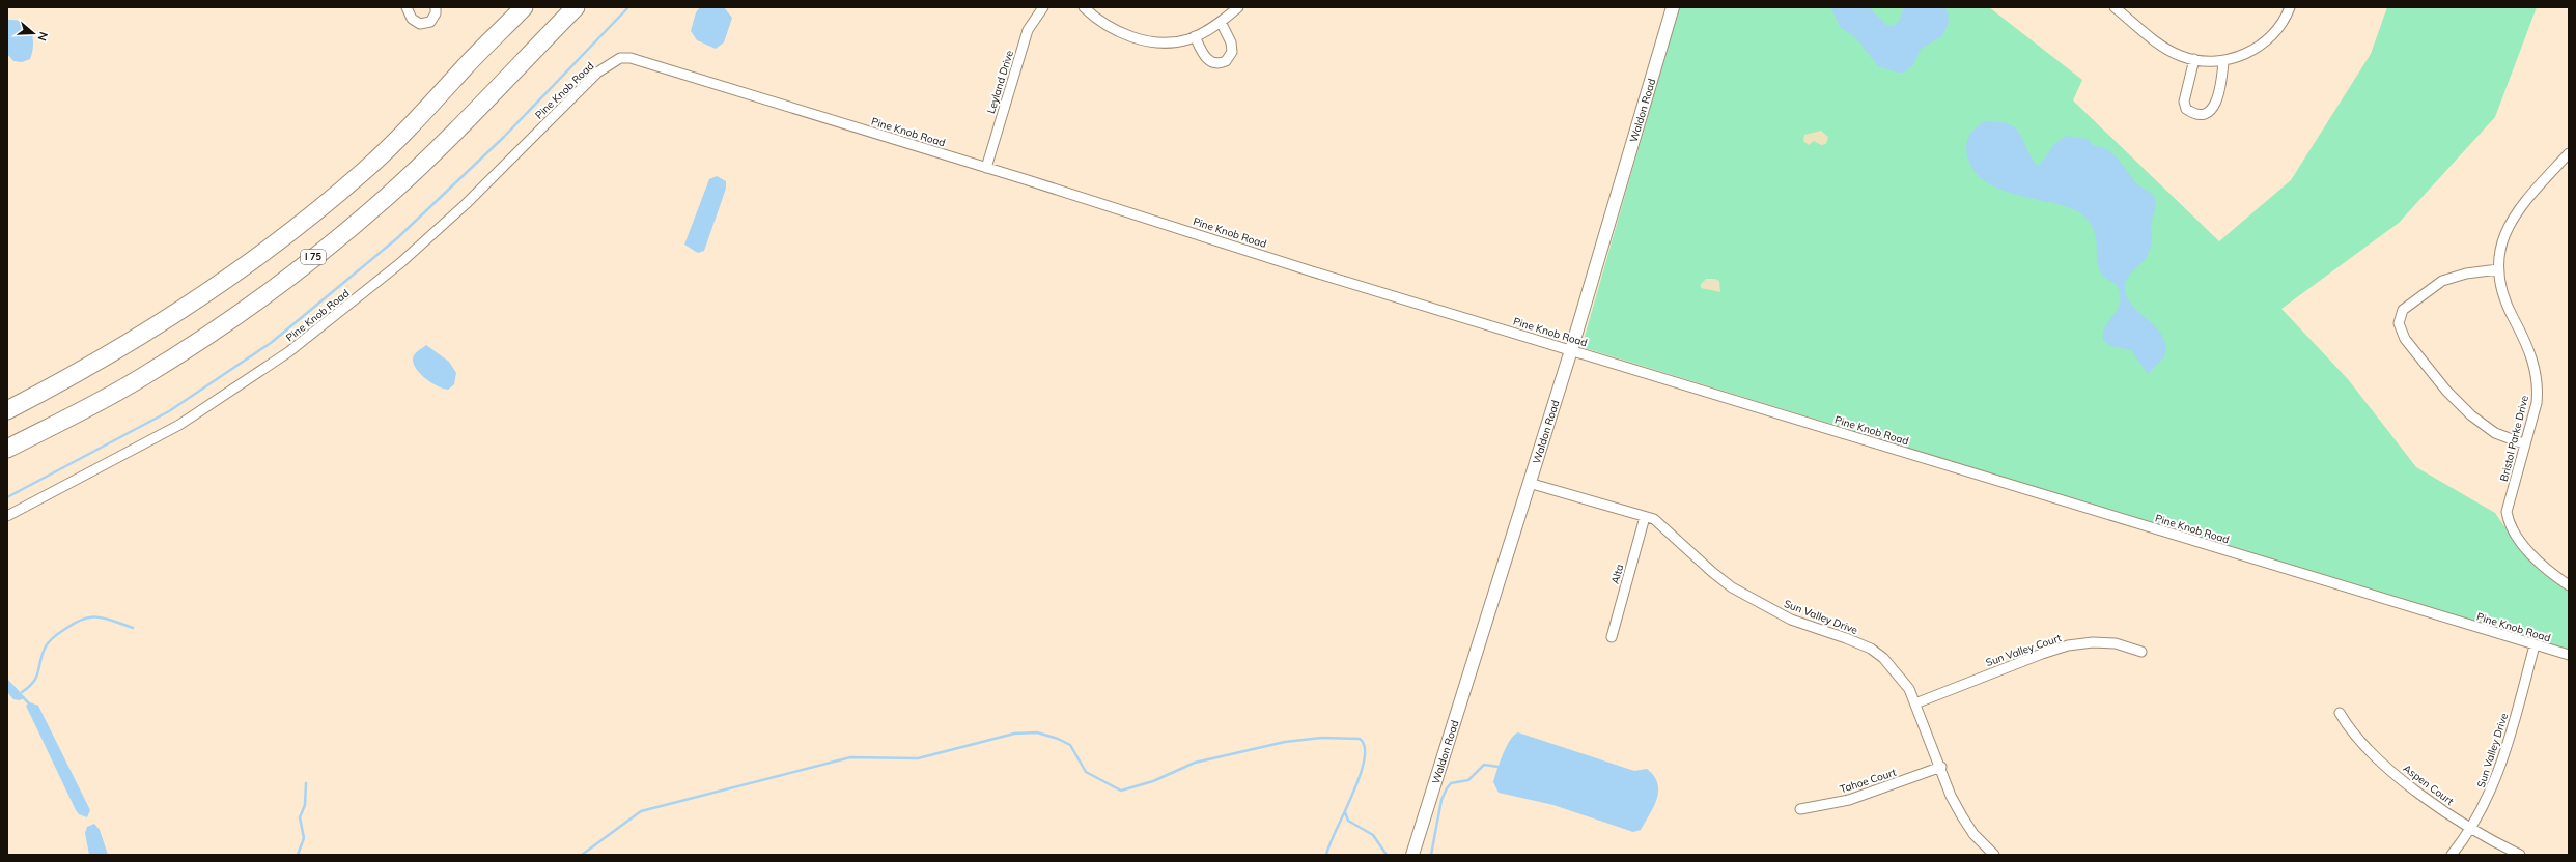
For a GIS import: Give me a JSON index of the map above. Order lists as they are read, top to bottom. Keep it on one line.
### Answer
{"streets":{"highway":["I 75"],"street":["Leyland Drive","Pine Knob Road","Waldon Road","Bristol Parke Drive","Alta","Sun Valley Drive","Sun Valley Court","Tahoe Court","Aspen Court"]},"crossings":[["Leyland Drive","Pine Knob Road"],["Pine Knob Road","Waldon Road"],["Pine Knob Road","Sun Valley Drive"],["Waldon Road","Sun Valley Drive"],["Alta","Sun Valley Drive"],["Sun Valley Drive","Sun Valley Court"],["Sun Valley Drive","Tahoe Court"],["Sun Valley Drive","Aspen Court"]],"north":"right"}
